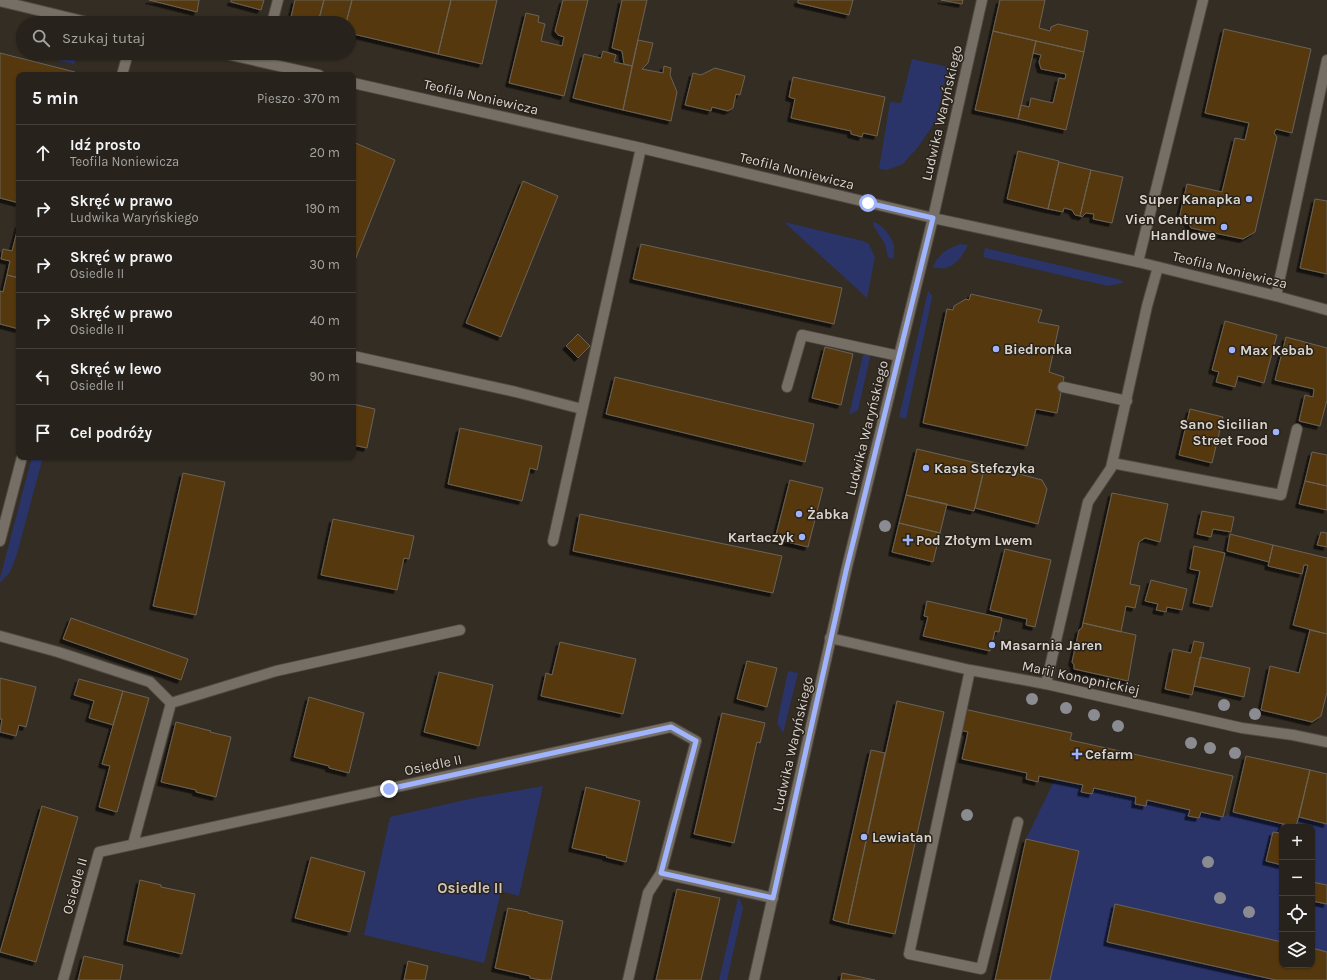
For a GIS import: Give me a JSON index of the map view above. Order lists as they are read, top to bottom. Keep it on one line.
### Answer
{"streets":{"street":["Teofila Noniewicza","Ludwika Waryńskiego","Marii Konopnickiej","Osiedle II"]},"crossings":[["Teofila Noniewicza","Ludwika Waryńskiego"],["Ludwika Waryńskiego","Marii Konopnickiej"]],"districts":["Osiedle II"],"places":{"other":["Super Kanapka","Vien Centrum Handlowe","Biedronka","Max Kebab","Sano Sicilian Street Food","Kasa Stefczyka","Żabka","Kartaczyk","Masarnia Jaren","Lewiatan"],"health":["Pod Złotym Lwem","Cefarm"]},"page":{"search":"Szukaj tutaj","heading":["5 min","Pieszo · 370 m"],"list":[["Idź prosto","Teofila Noniewicza","20 m"],["Skręć w prawo","Ludwika Waryńskiego","190 m"],["Skręć w prawo","Osiedle II","30 m"],["Skręć w prawo","Osiedle II","40 m"],["Skręć w lewo","Osiedle II","90 m"],"Cel podróży"],"map_buttons":["+","−"]}}
